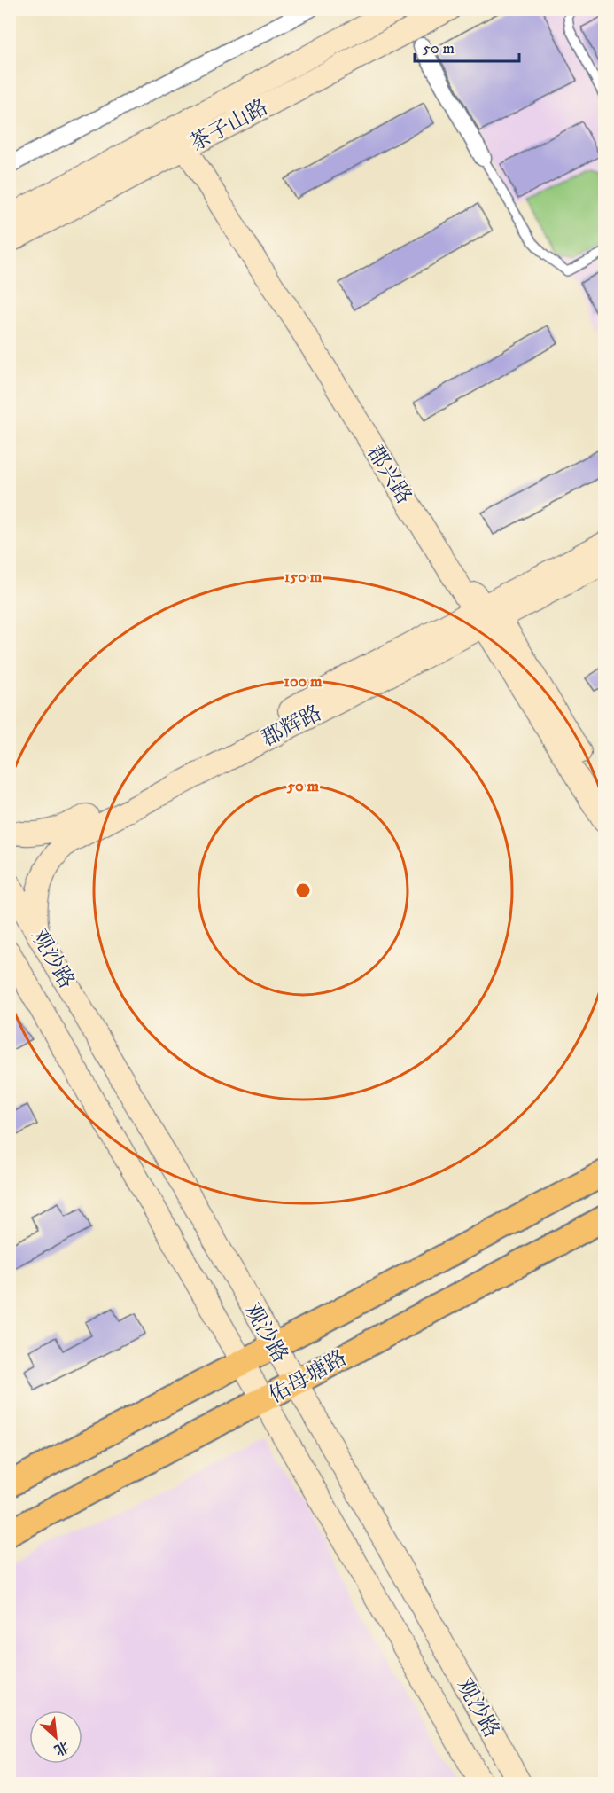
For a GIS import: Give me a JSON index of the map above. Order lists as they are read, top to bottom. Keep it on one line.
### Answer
{"streets":{"main road":["茶子山路","郡兴路","郡辉路","观沙路","佑母塘路"]},"crossings":[["茶子山路","郡兴路"],["郡兴路","郡辉路"],["郡辉路","观沙路"],["观沙路","佑母塘路"]],"scale_bar":"50 m","north":"bottom right","rings":["150 m","100 m","50 m"]}
